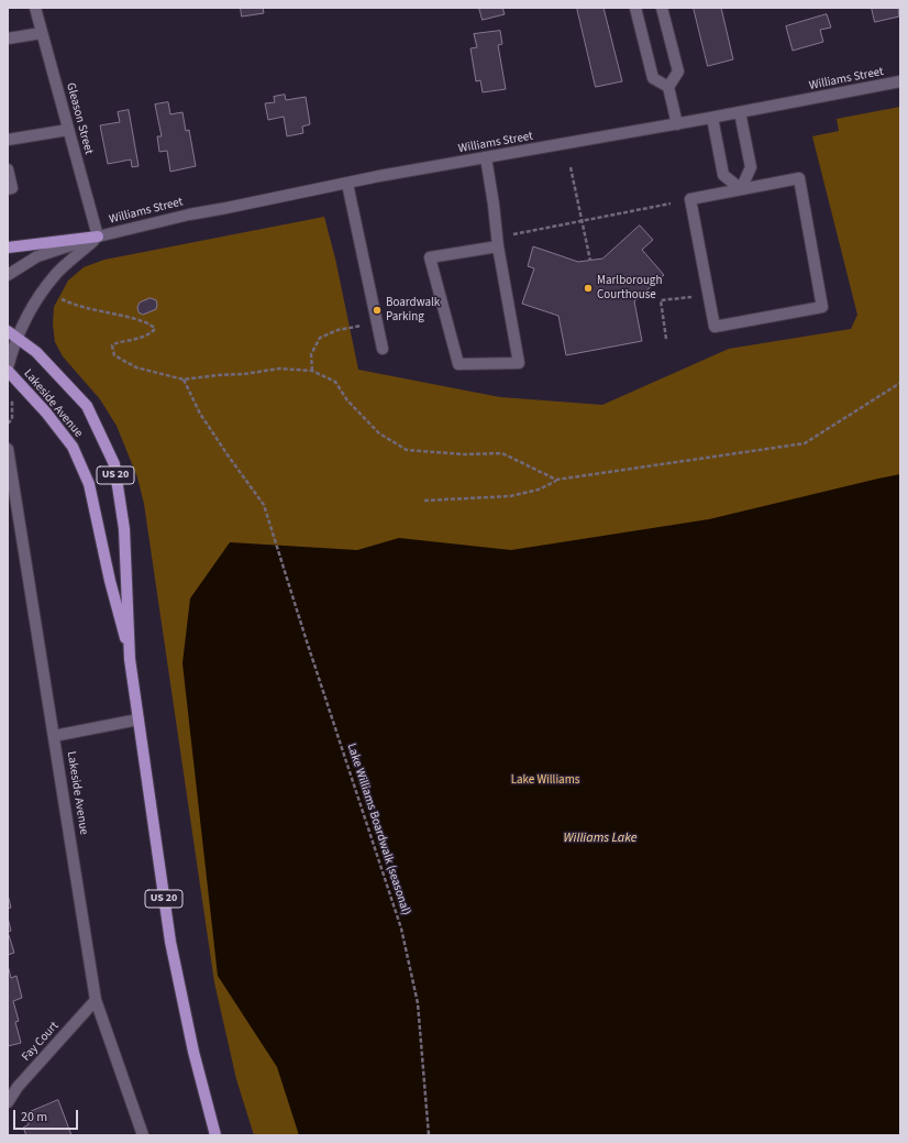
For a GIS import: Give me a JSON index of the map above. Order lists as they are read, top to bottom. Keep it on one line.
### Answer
{"streets":{"main road":["Lakeside Avenue","US 20"],"street":["Williams Street","Gleason Street","Fay Court"],"path":["Lake Williams Boardwalk (seasonal)"]},"crossings":[["Williams Street","Gleason Street"],["Williams Street","Lakeside Avenue"],["Lakeside Avenue","Fay Court"]],"water":["Williams Lake"],"parks":["Lake Williams"],"places":["Marlborough Courthouse","Boardwalk Parking"],"scale_bar":"20 m"}
